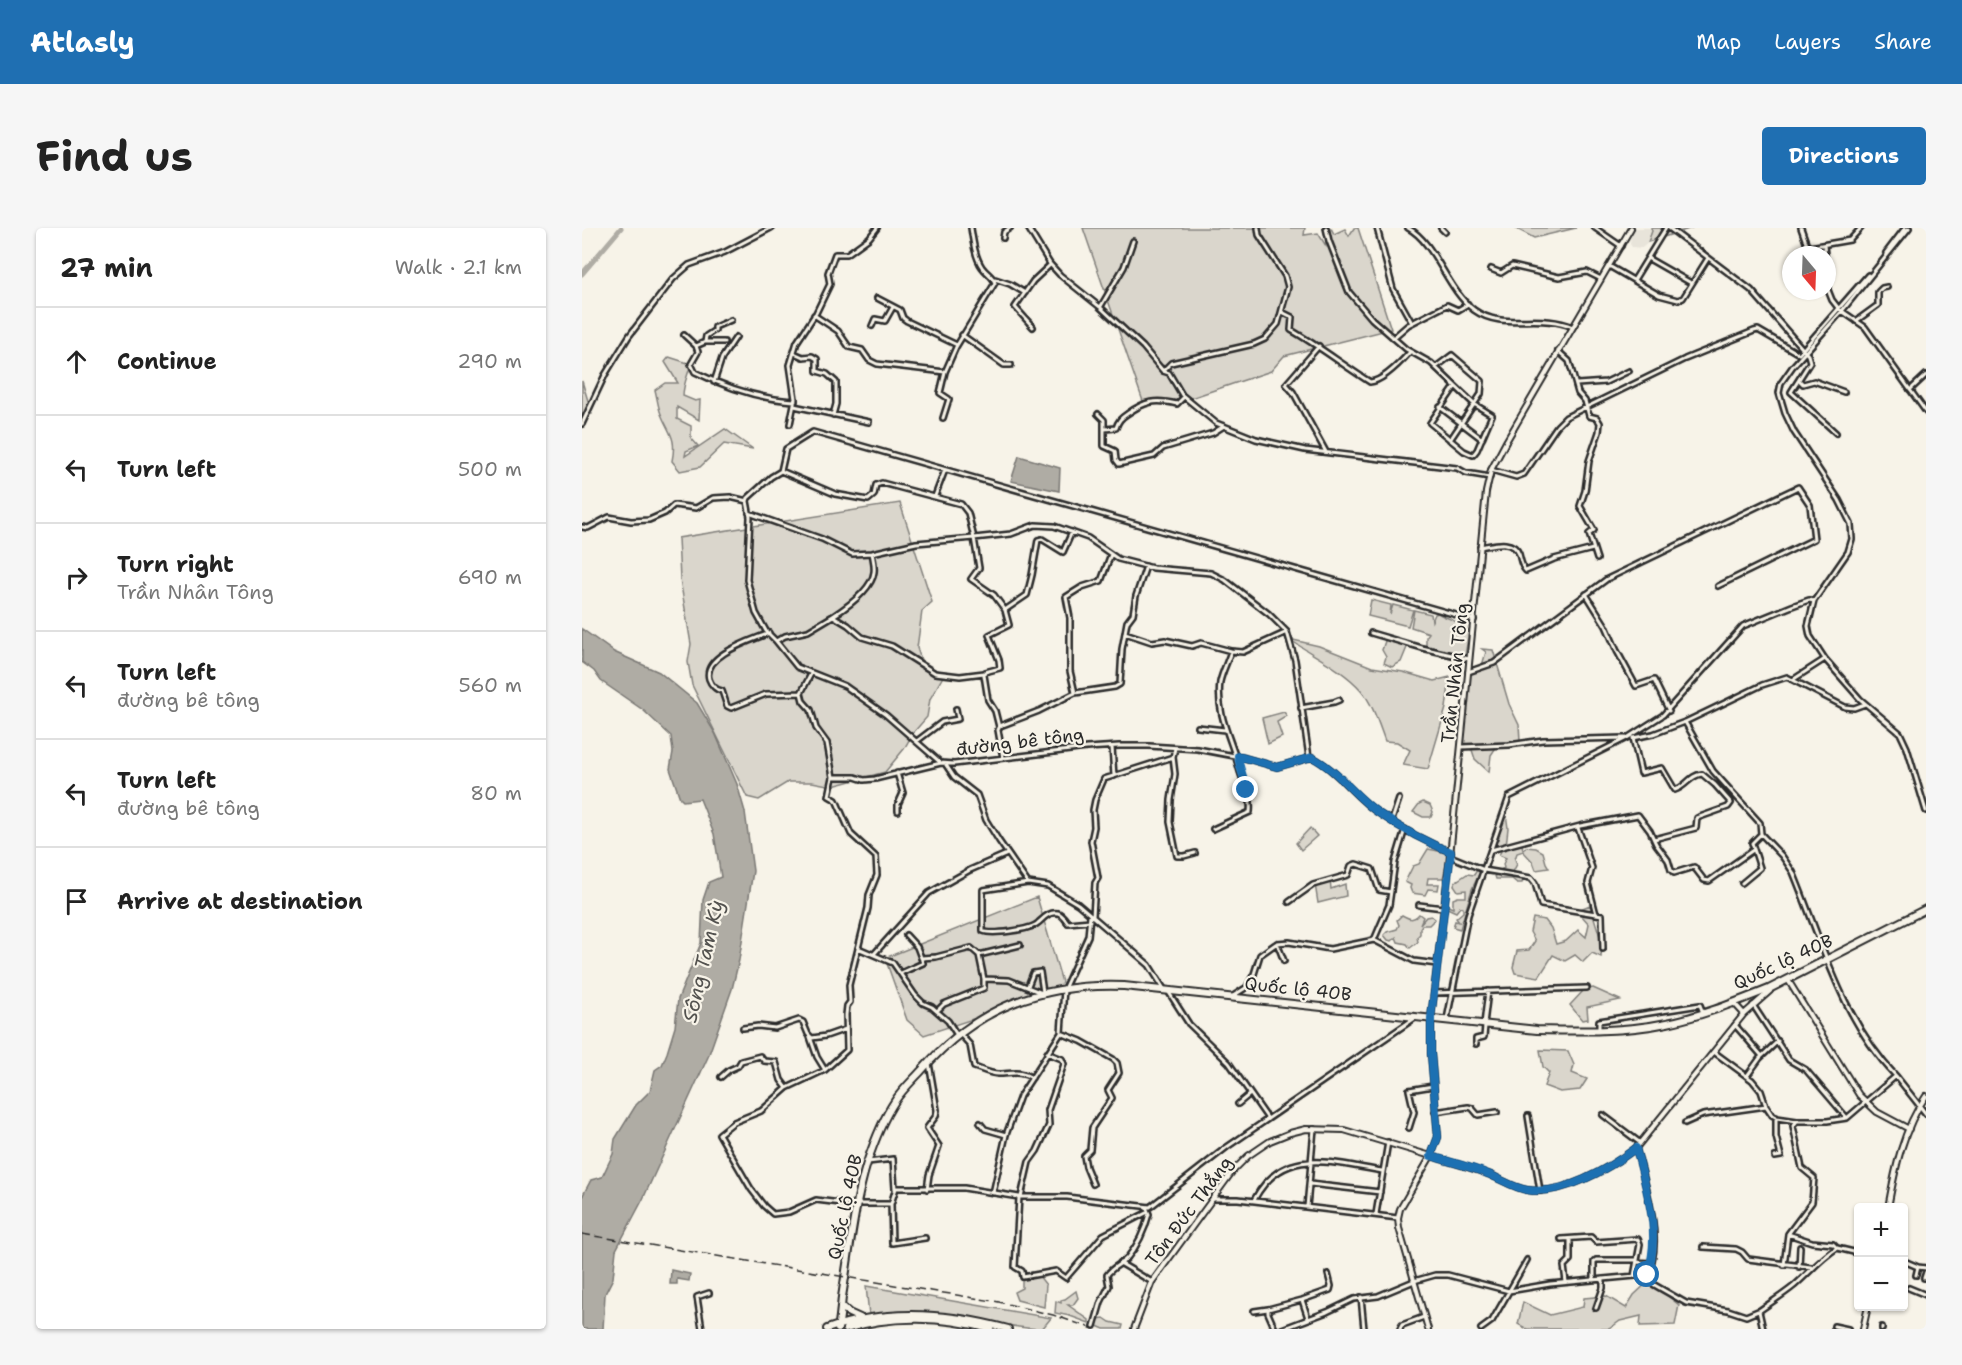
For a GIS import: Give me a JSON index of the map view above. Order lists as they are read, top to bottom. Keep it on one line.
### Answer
{"streets":{"highway":["Quốc lộ 40B"],"street":["Trần Nhân Tông","đường bê tông","Tôn Đức Thắng"]},"crossings":[["Trần Nhân Tông","Quốc lộ 40B"],["Trần Nhân Tông","Tôn Đức Thắng"]],"water":["Sông Tam Kỳ"],"north":"bottom","page":{"header":"Atlasly","nav":["Map","Layers","Share"],"buttons":"Directions","title":"Find us","heading":["27 min","Walk · 2.1 km"],"list":[["Continue","290 m"],["Turn left","500 m"],["Turn right","Trần Nhân Tông","690 m"],["Turn left","đường bê tông","560 m"],["Turn left","đường bê tông","80 m"],"Arrive at destination"],"map_buttons":["+","−"]}}
